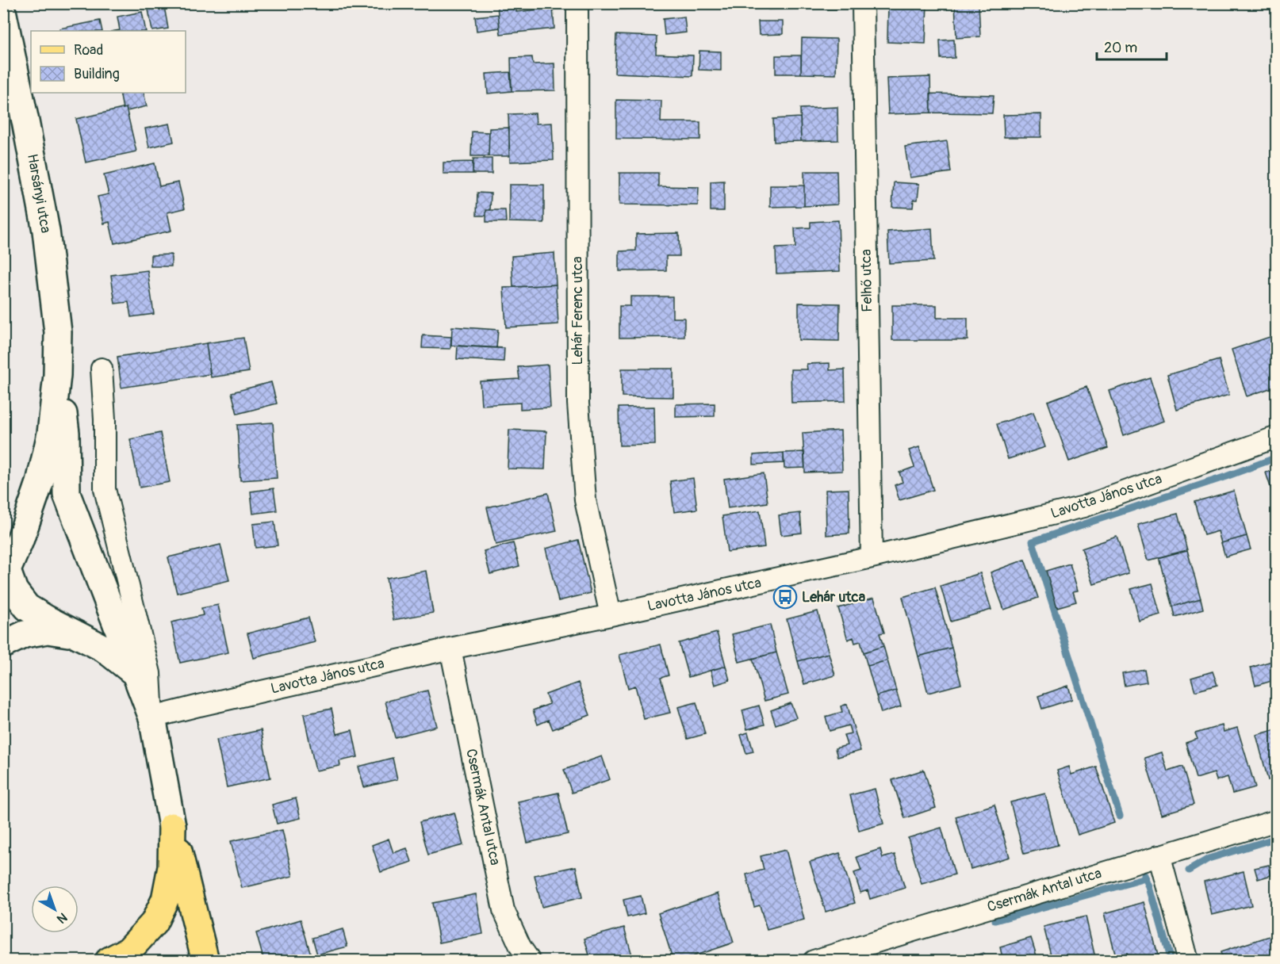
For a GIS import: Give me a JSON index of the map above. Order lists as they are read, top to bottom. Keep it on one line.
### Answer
{"streets":{"main road":["Harsányi utca"],"street":["Felhő utca","Lehár Ferenc utca","Lavotta János utca","Csermák Antal utca"]},"crossings":[["Felhő utca","Lavotta János utca"],["Lehár Ferenc utca","Lavotta János utca"],["Lavotta János utca","Csermák Antal utca"]],"places":{"bus stop":["Lehár utca"]},"legend":["Road","Building"],"scale_bar":"20 m","north":"bottom right"}
